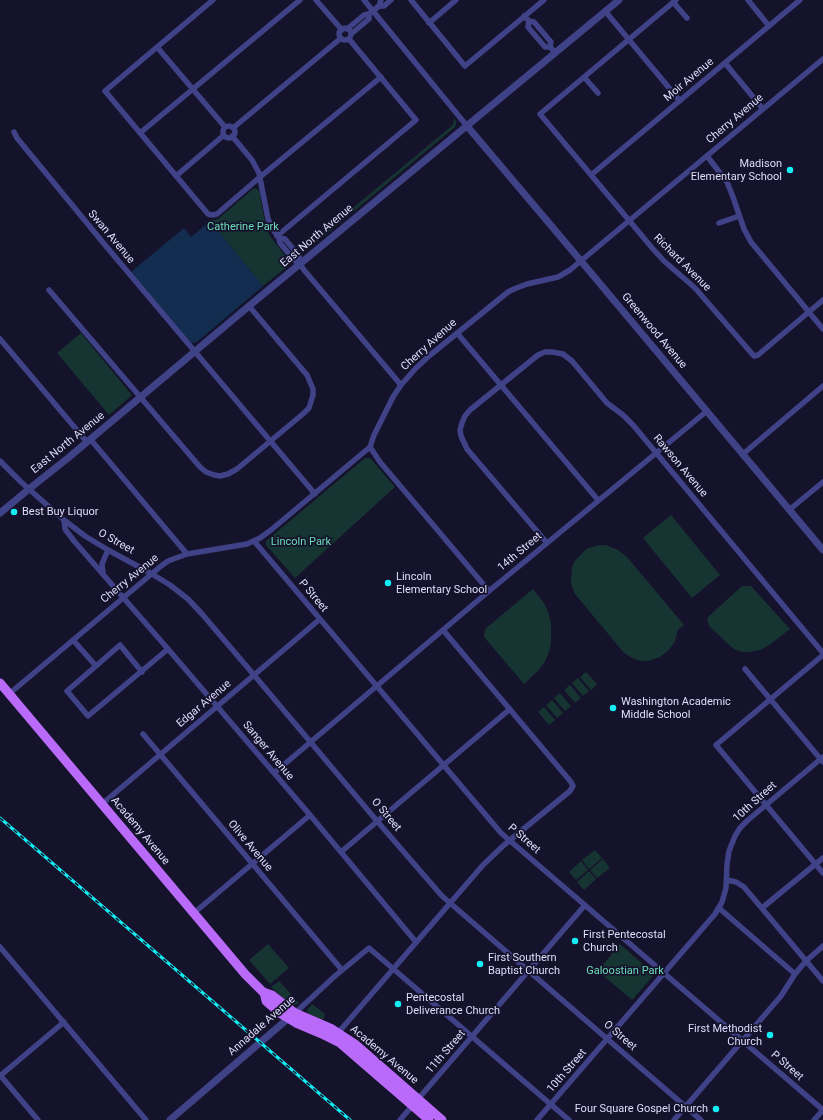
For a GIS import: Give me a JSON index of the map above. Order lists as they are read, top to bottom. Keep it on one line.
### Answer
{"streets":{"main road":["Academy Avenue"],"street":["Moir Avenue","Cherry Avenue","East North Avenue","Swan Avenue","Richard Avenue","Greenwood Avenue","Rawson Avenue","O Street","14th Street","P Street","Edgar Avenue","Sanger Avenue","10th Street","Olive Avenue","Annadale Avenue","11th Street"]},"crossings":[["Moir Avenue","Richard Avenue"],["Cherry Avenue","Swan Avenue"],["Cherry Avenue","Richard Avenue"],["Cherry Avenue","Greenwood Avenue"],["Cherry Avenue","O Street"],["Cherry Avenue","P Street"],["Cherry Avenue","Sanger Avenue"],["Cherry Avenue","Academy Avenue"],["East North Avenue","Swan Avenue"],["East North Avenue","Greenwood Avenue"],["East North Avenue","Sanger Avenue"],["Greenwood Avenue","14th Street"],["Rawson Avenue","14th Street"],["O Street","14th Street"],["O Street","Edgar Avenue"],["O Street","Sanger Avenue"],["O Street","10th Street"],["O Street","11th Street"],["14th Street","P Street"],["14th Street","Sanger Avenue"],["P Street","Edgar Avenue"],["P Street","10th Street"],["P Street","11th Street"],["Edgar Avenue","Sanger Avenue"],["Edgar Avenue","Academy Avenue"],["Edgar Avenue","Olive Avenue"],["Academy Avenue","Annadale Avenue"],["Academy Avenue","11th Street"],["Olive Avenue","Annadale Avenue"]],"parks":["Catherine Park","Lincoln Park","Galoostian Park"],"places":["Madison Elementary School","Best Buy Liquor","Lincoln Elementary School","Washington Academic Middle School","First Pentecostal Church","First Southern Baptist Church","Pentecostal Deliverance Church","First Methodist Church","Four Square Gospel Church"]}
